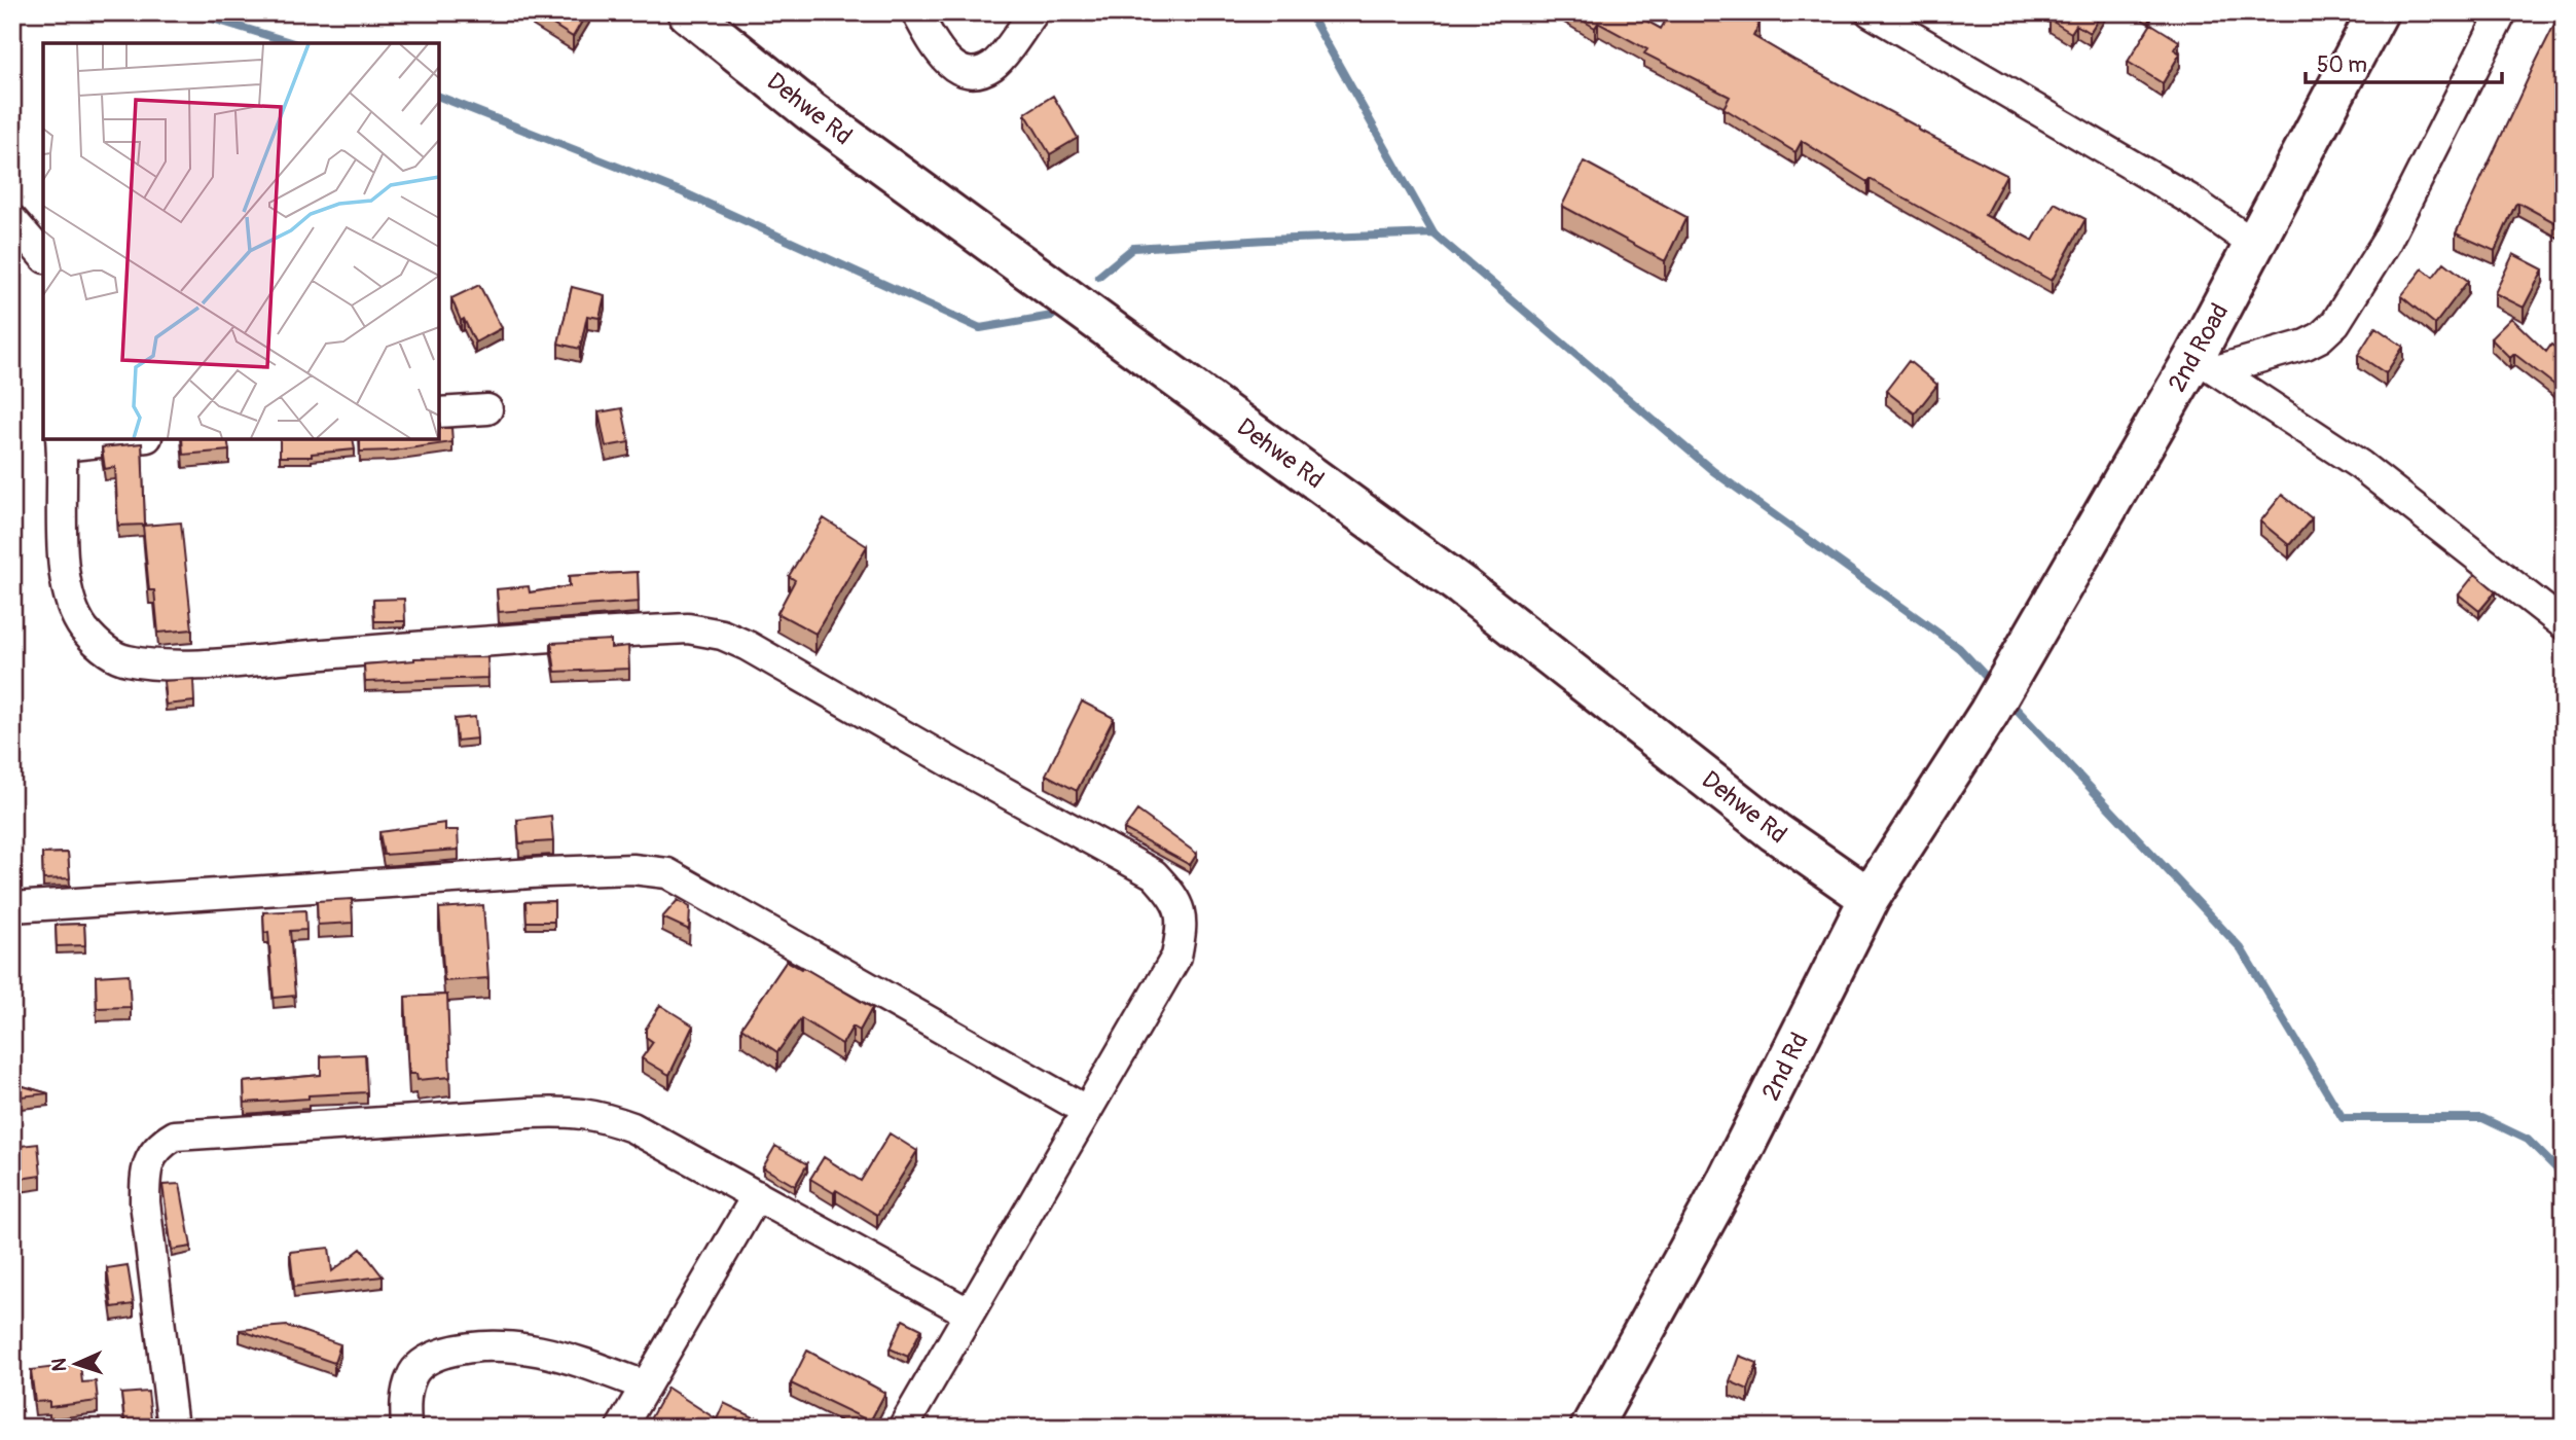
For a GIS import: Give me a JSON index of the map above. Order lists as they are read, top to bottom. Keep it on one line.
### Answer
{"streets":{"street":["Dehwe Rd","2nd Road","2nd Rd"]},"crossings":[["Dehwe Rd","2nd Rd"],["2nd Road","2nd Rd"]],"scale_bar":"50 m","north":"left"}
